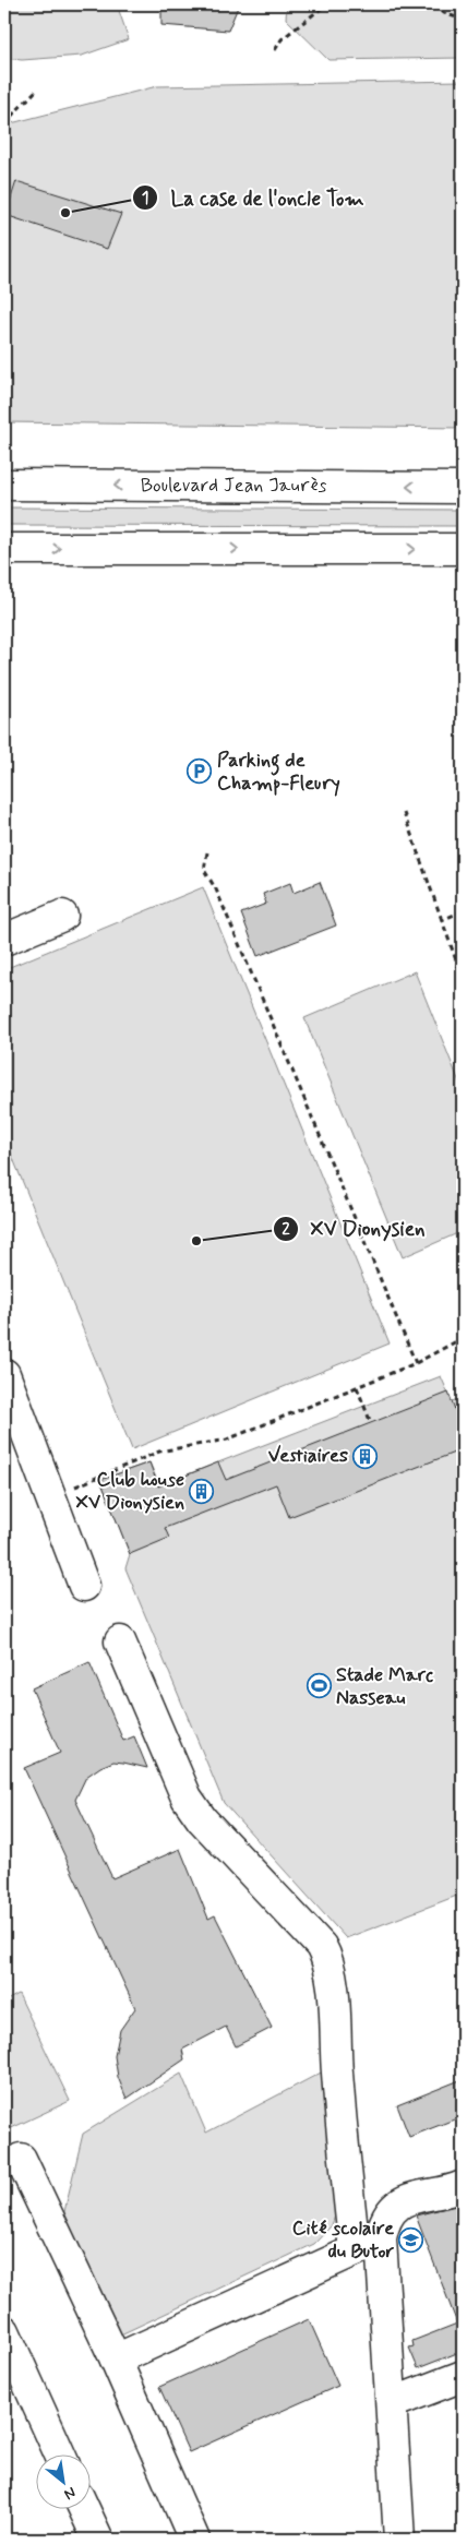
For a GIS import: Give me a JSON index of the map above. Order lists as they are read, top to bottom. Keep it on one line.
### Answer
{"streets":{"main road":["Boulevard Jean Jaurès"]},"places":{"other":["La case de l'oncle Tom","XV Dionysien"],"parking":["Parking de Champ-Fleury"],"building":["Vestiaires","Club house XV Dionysien"],"sports":["Stade Marc Nasseau"],"school or university":["Cité scolaire du Butor"]},"north":"bottom right"}
